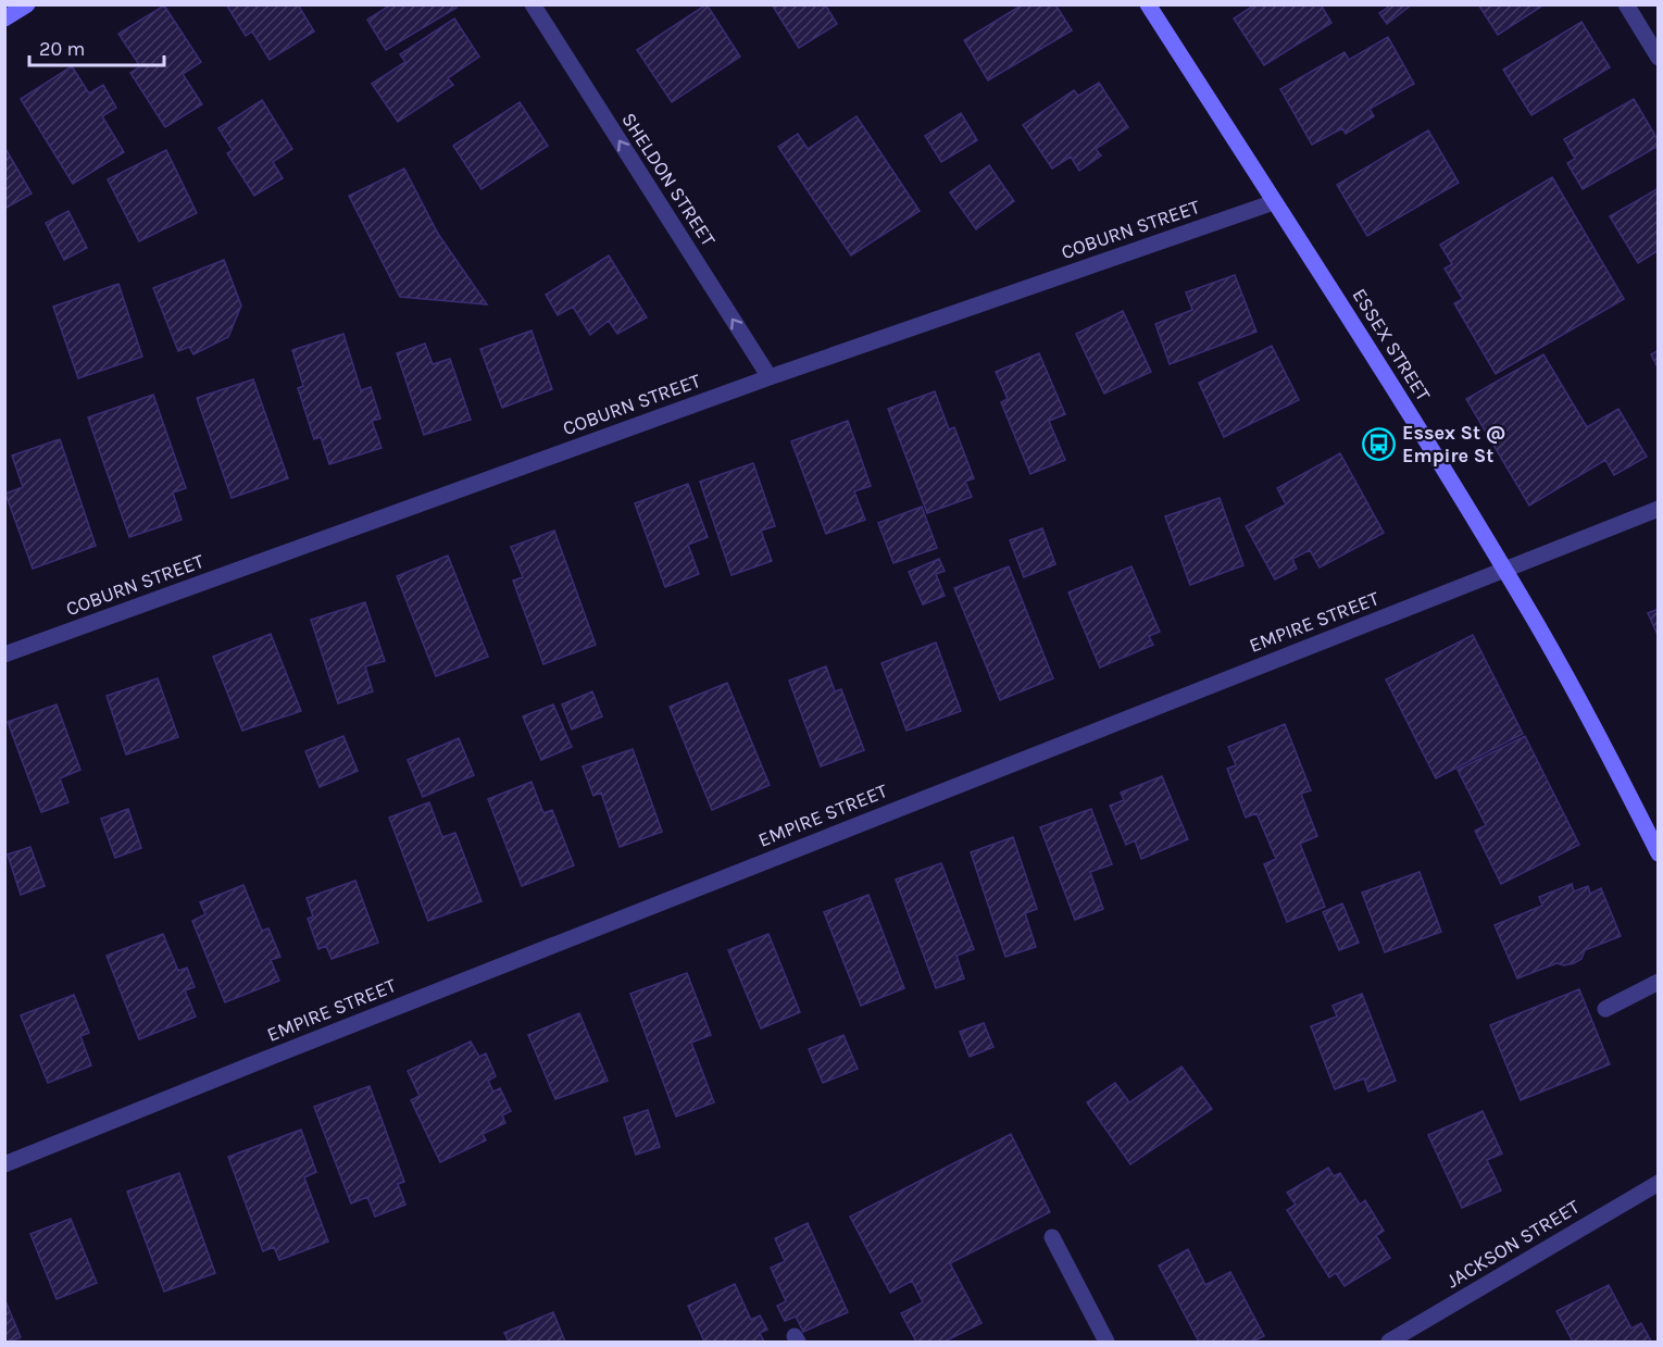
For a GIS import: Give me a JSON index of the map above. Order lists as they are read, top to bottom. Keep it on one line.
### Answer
{"streets":{"main road":["ESSEX STREET"],"street":["SHELDON STREET","COBURN STREET","EMPIRE STREET","JACKSON STREET"]},"crossings":[["SHELDON STREET","COBURN STREET"],["COBURN STREET","ESSEX STREET"],["ESSEX STREET","EMPIRE STREET"]],"one_way":["SHELDON STREET"],"places":{"bus stop":["Essex St @ Empire St"]},"scale_bar":"20 m"}
